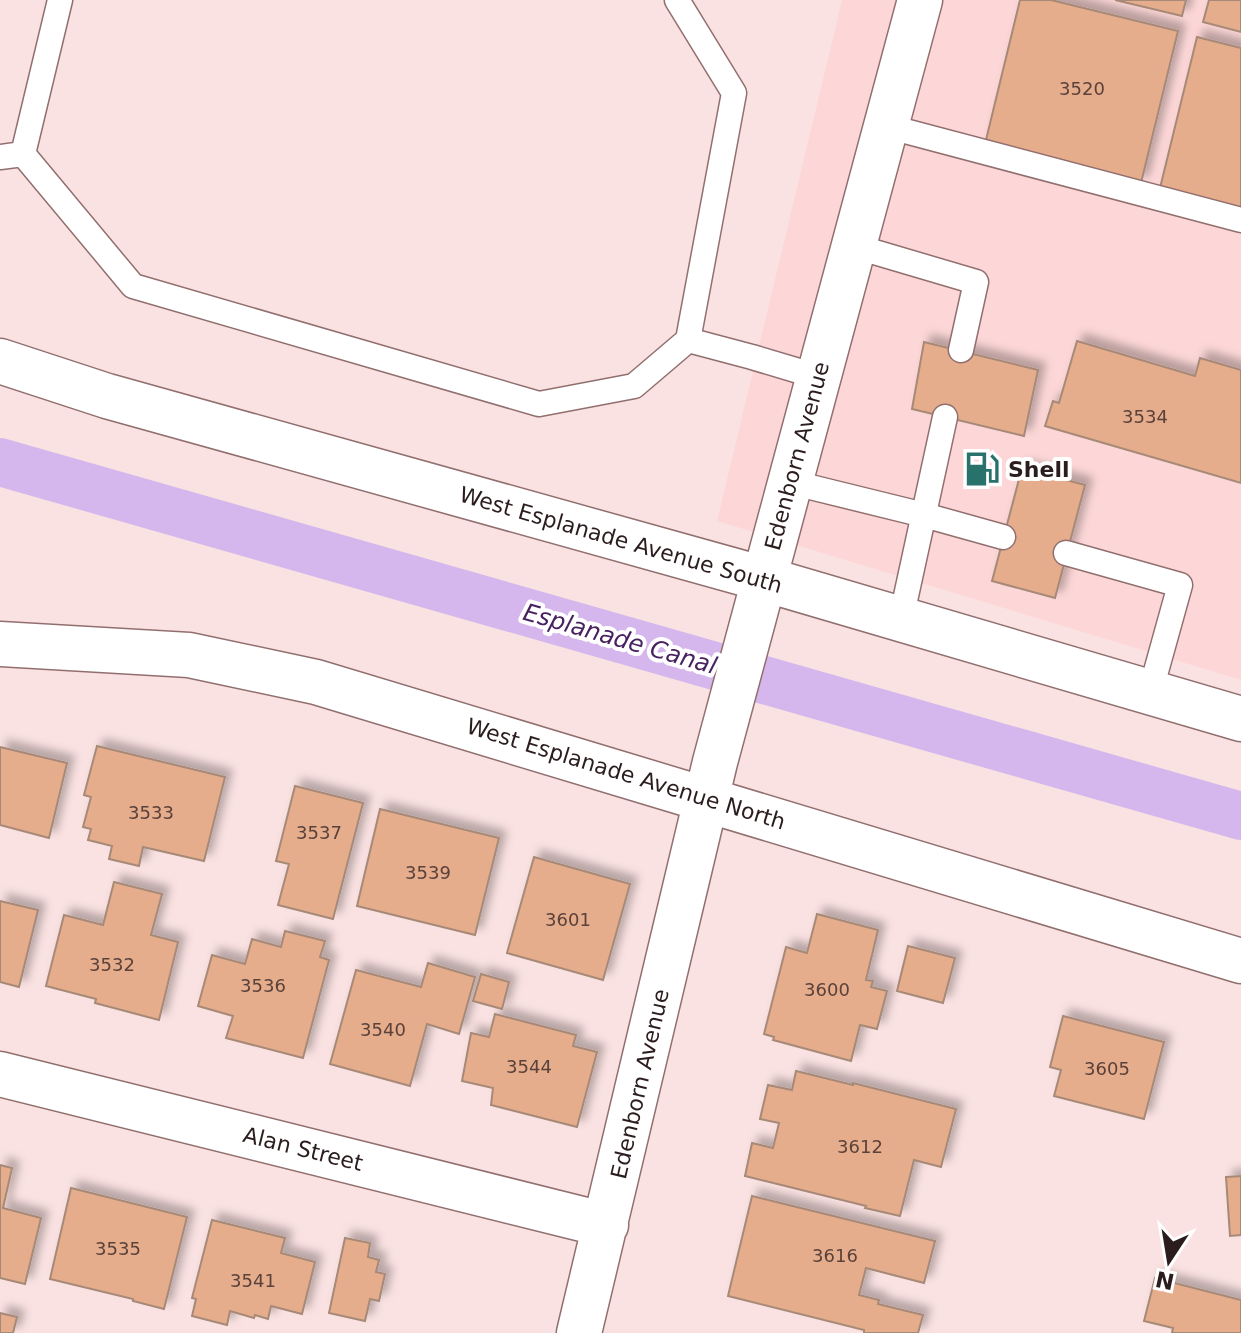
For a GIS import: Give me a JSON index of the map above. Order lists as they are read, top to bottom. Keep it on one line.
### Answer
{"streets":{"main road":["Edenborn Avenue","West Esplanade Avenue South","West Esplanade Avenue North","Alan Street"]},"crossings":[["Edenborn Avenue","West Esplanade Avenue South"],["Edenborn Avenue","West Esplanade Avenue North"],["Edenborn Avenue","Alan Street"]],"water":["Esplanade Canal"],"places":{"fuel station":["Shell"]},"house_numbers":["3520","3534","3533","3537","3539","3601","3532","3536","3600","3540","3544","3605","3612","3535","3616","3541"],"north":"bottom"}
